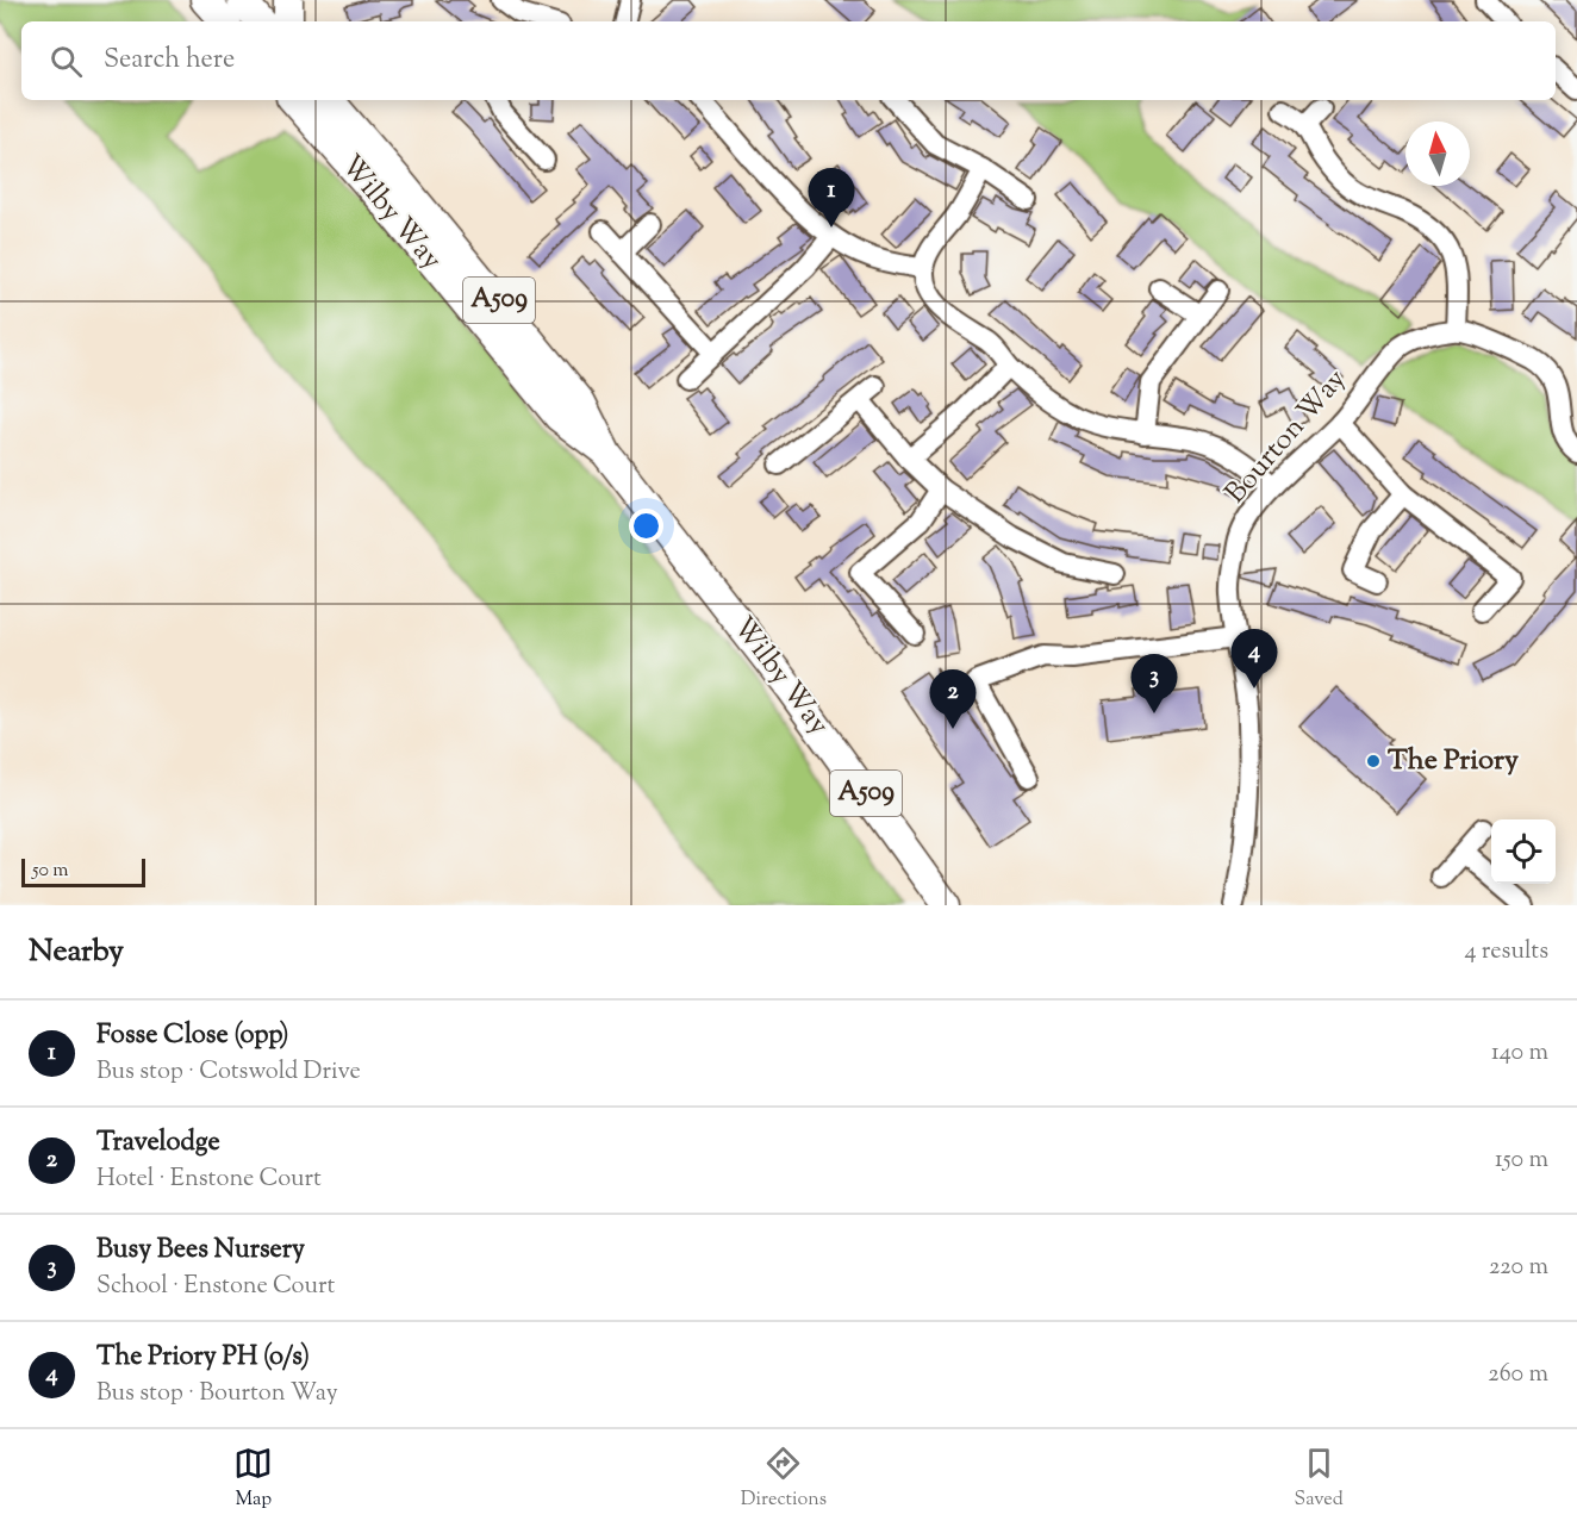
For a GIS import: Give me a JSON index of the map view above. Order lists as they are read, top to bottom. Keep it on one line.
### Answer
{"streets":{"highway":["Wilby Way","A509"],"street":["Bourton Way"]},"places":["The Priory"],"scale_bar":"50 m","north":"top","page":{"search":"Search here","pins":["1","4","3","2"],"scale":"50 m","heading":["Nearby","4 results"],"list":[{"mark":"1","name":"Fosse Close (opp)","note":"Bus stop · Cotswold Drive","value":"140 m"},{"mark":"2","name":"Travelodge","note":"Hotel · Enstone Court","value":"150 m"},{"mark":"3","name":"Busy Bees Nursery","note":"School · Enstone Court","value":"220 m"},{"mark":"4","name":"The Priory PH (o/s)","note":"Bus stop · Bourton Way","value":"260 m"}],"nav":["Map","Directions","Saved"]}}
